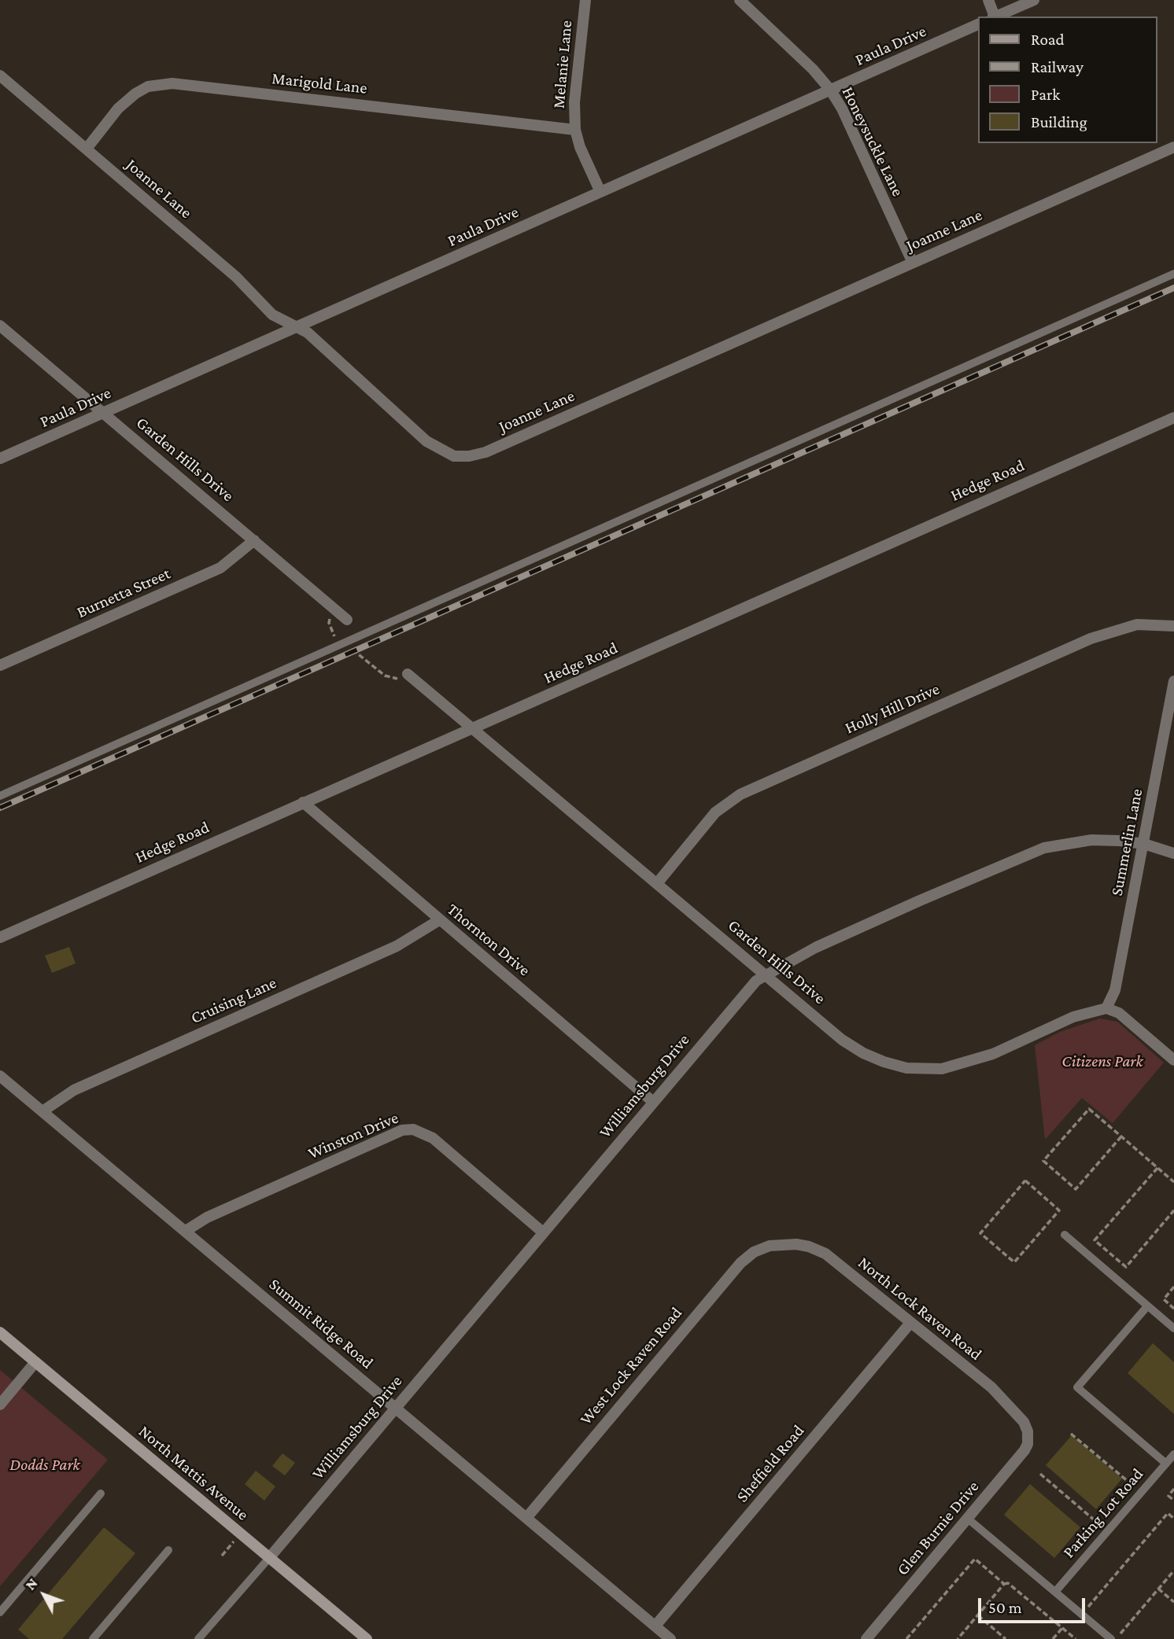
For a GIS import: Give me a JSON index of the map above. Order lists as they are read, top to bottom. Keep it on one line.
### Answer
{"streets":{"main road":["North Mattis Avenue"],"street":["Paula Drive","Melanie Lane","Marigold Lane","Honeysuckle Lane","Joanne Lane","Garden Hills Drive","Hedge Road","Burnetta Street","Holly Hill Drive","Summerlin Lane","Thornton Drive","Cruising Lane","Williamsburg Drive","Winston Drive","North Lock Raven Road","Summit Ridge Road","West Lock Raven Road","Sheffield Road","Glen Burnie Drive"],"lane":["Parking Lot Road"]},"crossings":[["Paula Drive","Melanie Lane"],["Paula Drive","Honeysuckle Lane"],["Paula Drive","Joanne Lane"],["Paula Drive","Garden Hills Drive"],["Melanie Lane","Marigold Lane"],["Marigold Lane","Joanne Lane"],["Honeysuckle Lane","Joanne Lane"],["Garden Hills Drive","Hedge Road"],["Garden Hills Drive","Burnetta Street"],["Garden Hills Drive","Holly Hill Drive"],["Garden Hills Drive","Summerlin Lane"],["Garden Hills Drive","Williamsburg Drive"],["Hedge Road","Thornton Drive"],["Summerlin Lane","Williamsburg Drive"],["Thornton Drive","Cruising Lane"],["Thornton Drive","Williamsburg Drive"],["Cruising Lane","Summit Ridge Road"],["Williamsburg Drive","Winston Drive"],["Williamsburg Drive","Summit Ridge Road"],["Williamsburg Drive","North Mattis Avenue"],["Winston Drive","Summit Ridge Road"],["North Lock Raven Road","West Lock Raven Road"],["North Lock Raven Road","Sheffield Road"],["North Lock Raven Road","Glen Burnie Drive"],["Summit Ridge Road","West Lock Raven Road"],["Summit Ridge Road","Sheffield Road"]],"parks":["Citizens Park","Dodds Park"],"legend":["Road","Railway","Park","Building"],"scale_bar":"50 m","north":"top left"}
